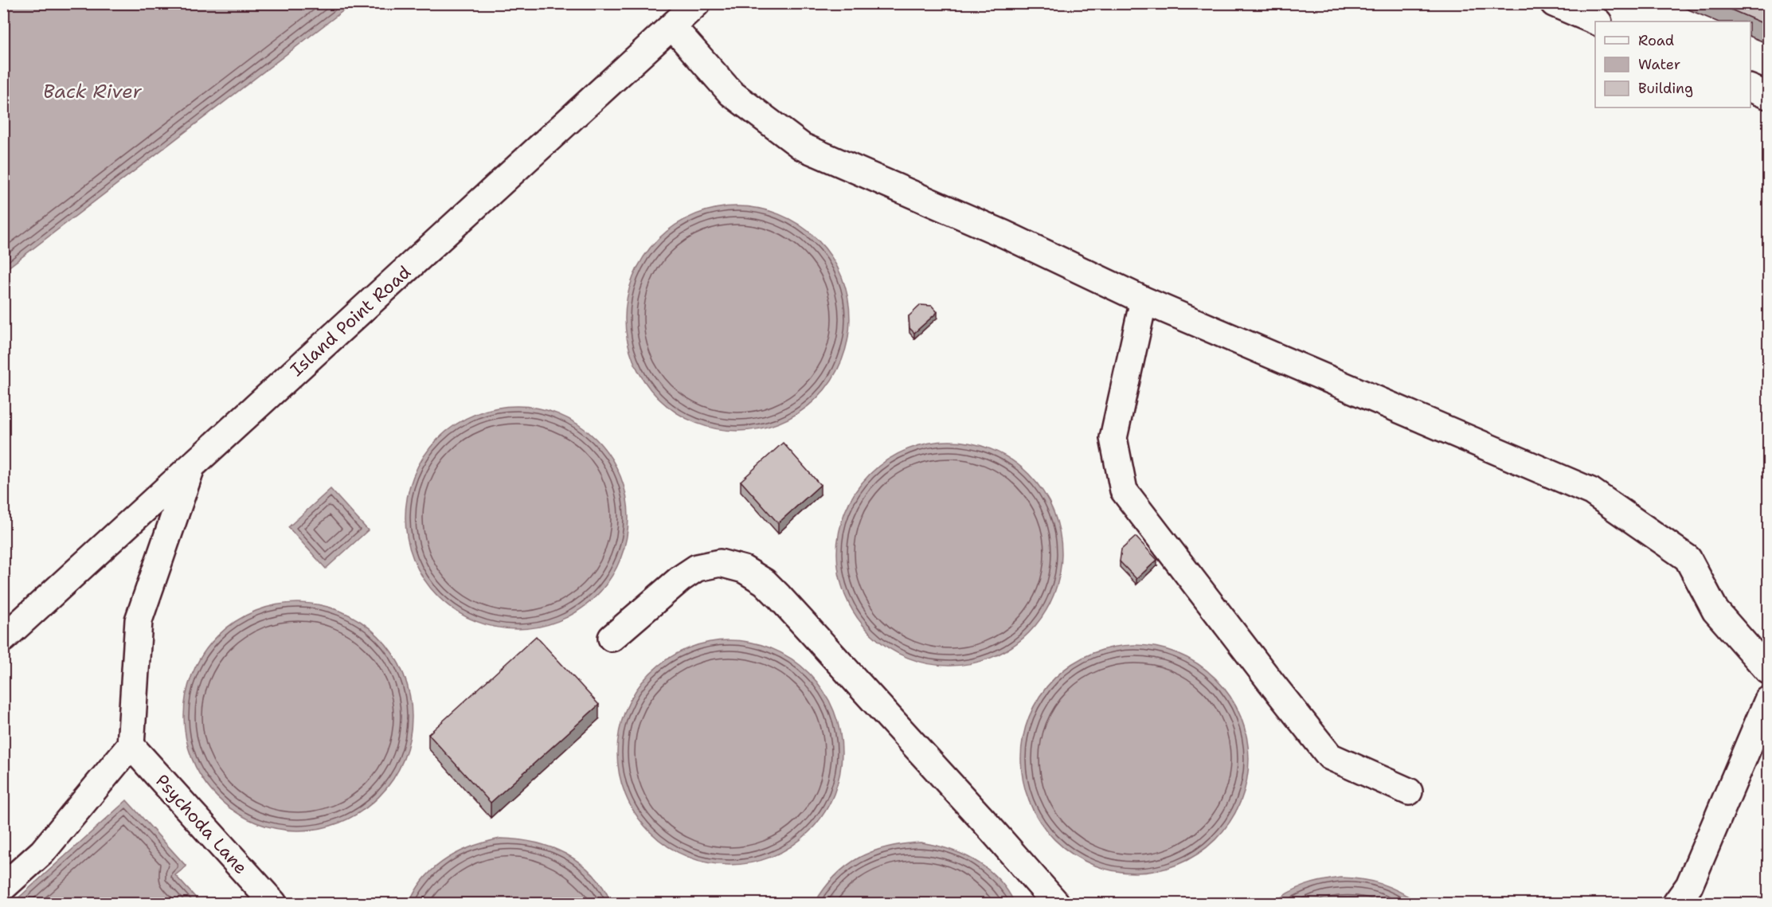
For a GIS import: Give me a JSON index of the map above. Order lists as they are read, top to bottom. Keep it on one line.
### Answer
{"streets":{"street":["Island Point Road","Psychoda Lane"]},"water":["Back River"],"legend":["Road","Water","Building"]}
